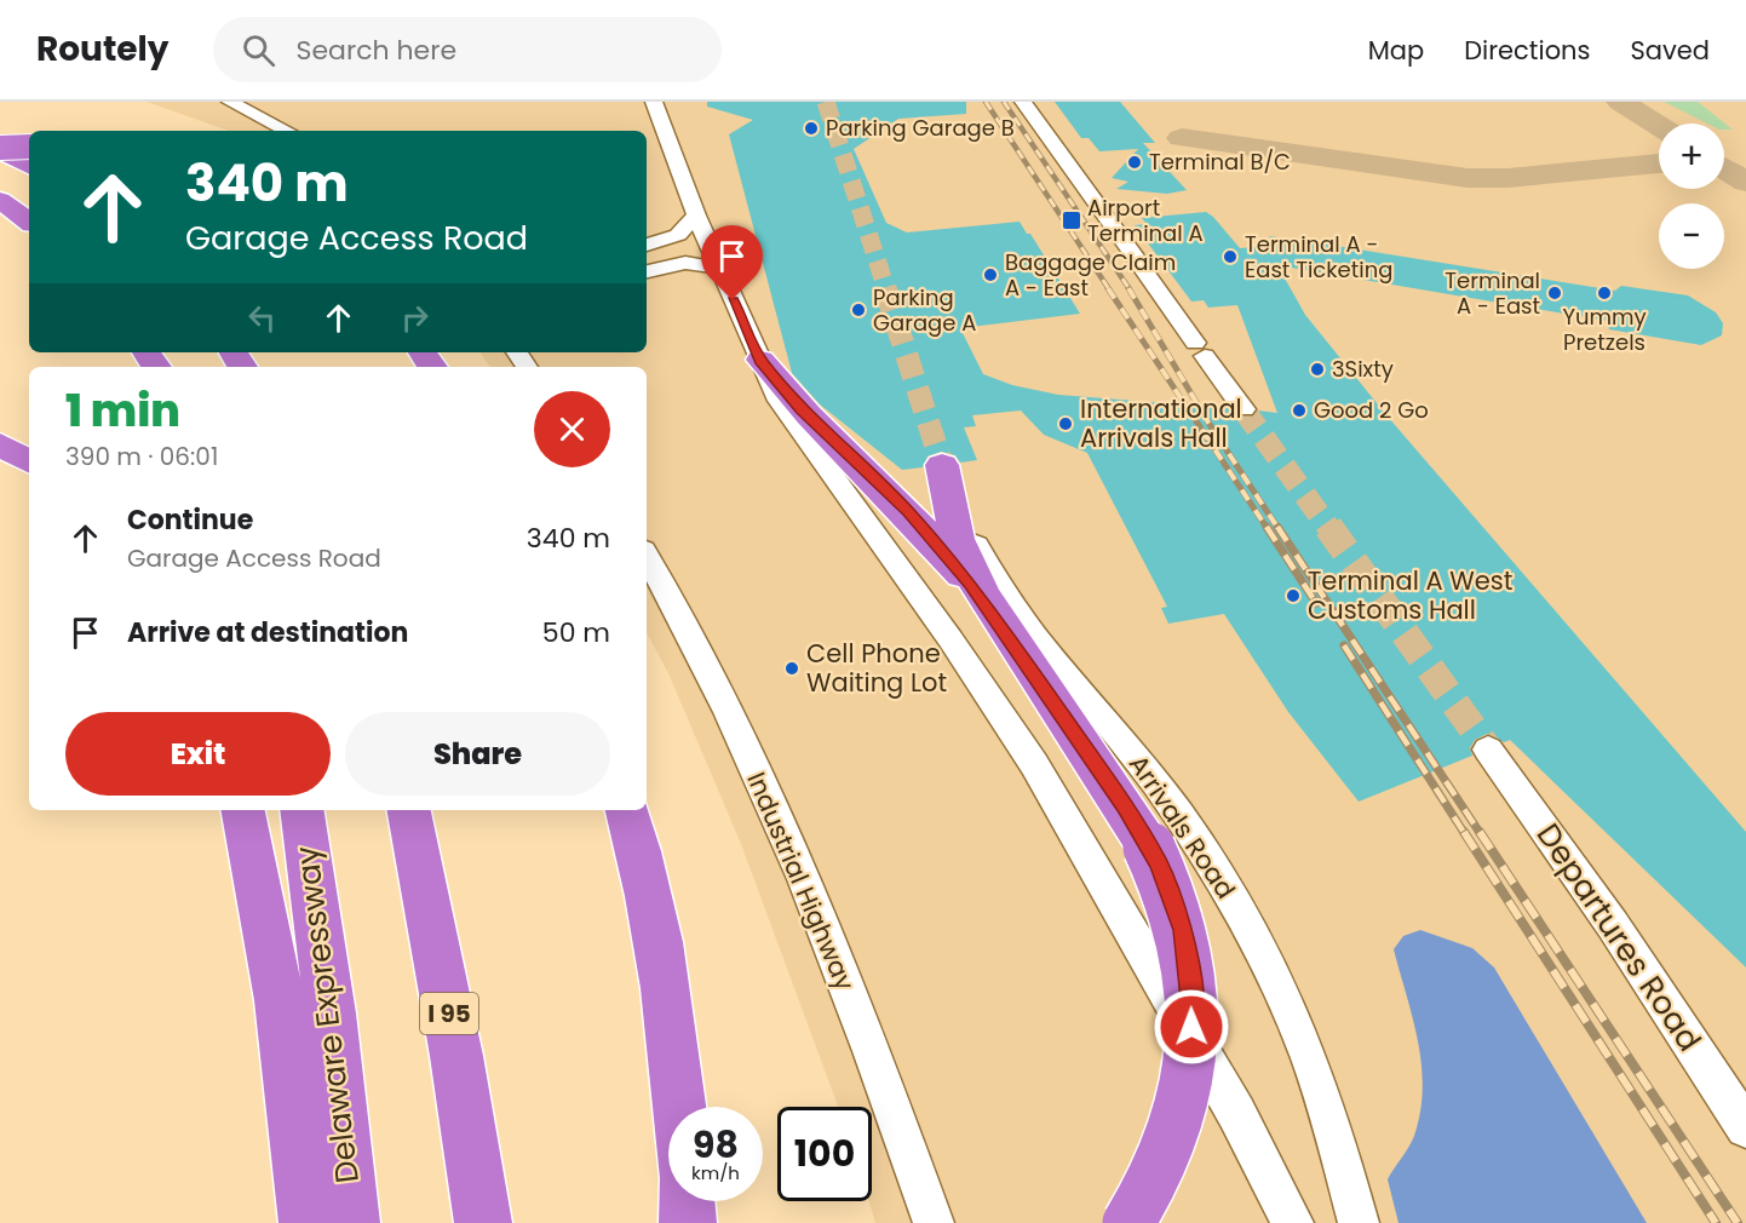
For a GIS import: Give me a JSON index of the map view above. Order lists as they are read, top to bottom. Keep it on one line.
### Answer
{"streets":{"highway":["I 95","Delaware Expressway"],"street":["Arrivals Road","Industrial Highway","Departures Road"]},"places":{"other":["Parking Garage B","Terminal B/C","Terminal A - East Ticketing","Baggage Claim A - East","Terminal A - East","Yummy Pretzels","Parking Garage A","3Sixty","Good 2 Go","International Arrivals Hall","Terminal A West Customs Hall","Cell Phone Waiting Lot"],"transit":["Airport Terminal A"]},"page":{"header":"Routely","search":"Search here","nav":["Map","Directions","Saved"],"map_buttons":["+","−"],"turn":["340 m","Garage Access Road"],"heading":["1 min","390 m · 06:01"],"list":[{"name":"Continue","note":"Garage Access Road","value":"340 m"},{"name":"Arrive at destination","value":"50 m"}],"buttons":["Exit","Share"],"speed":"98 km/h","limit":"100"}}
